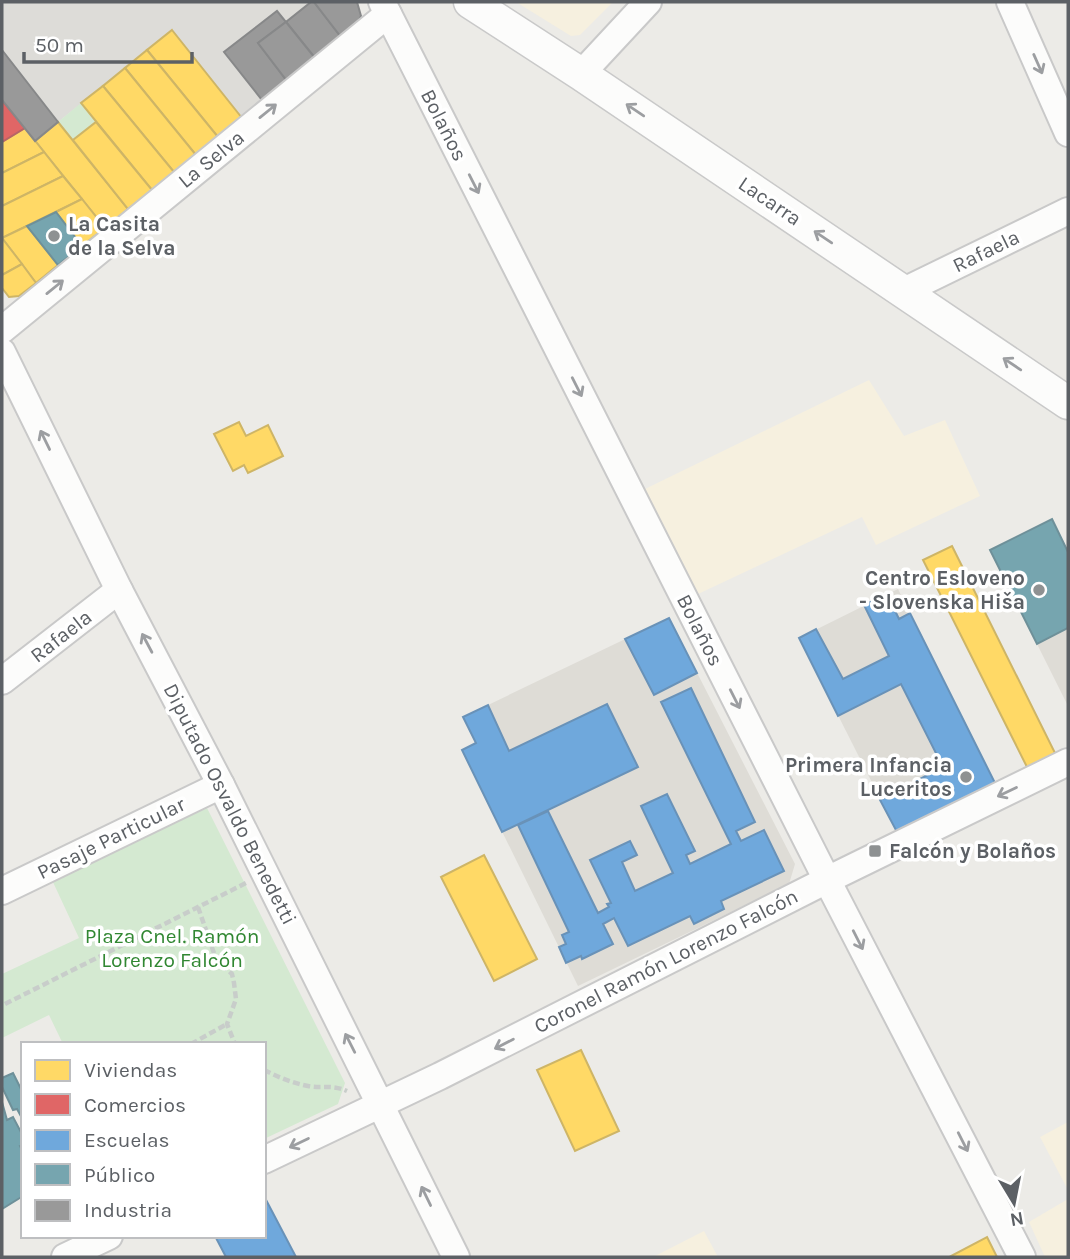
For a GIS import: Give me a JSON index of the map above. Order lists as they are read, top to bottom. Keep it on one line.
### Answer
{"streets":{"street":["Bolaños","La Selva","Lacarra","Rafaela","Diputado Osvaldo Benedetti","Pasaje Particular","Coronel Ramón Lorenzo Falcón"]},"crossings":[["Bolaños","La Selva"],["Bolaños","Coronel Ramón Lorenzo Falcón"],["Lacarra","Rafaela"],["Rafaela","Diputado Osvaldo Benedetti"],["Diputado Osvaldo Benedetti","Pasaje Particular"],["Diputado Osvaldo Benedetti","Coronel Ramón Lorenzo Falcón"]],"one_way":["Bolaños","La Selva","Lacarra","Diputado Osvaldo Benedetti","Coronel Ramón Lorenzo Falcón"],"parks":["Plaza Cnel. Ramón Lorenzo Falcón"],"places":{"other":["La Casita de la Selva","Centro Esloveno - Slovenska Hiša","Primera Infancia Luceritos"],"transit":["Falcón y Bolaños"]},"legend":["Viviendas","Comercios","Escuelas","Público","Industria"],"scale_bar":"50 m","north":"bottom"}
